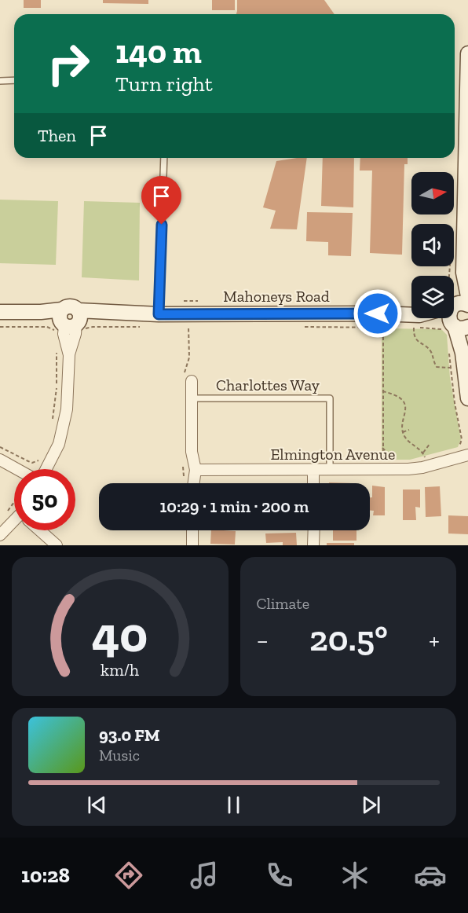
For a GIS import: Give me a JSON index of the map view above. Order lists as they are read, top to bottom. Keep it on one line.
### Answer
{"streets":{"main road":["Mahoneys Road"],"street":["Elmington Avenue"],"lane":["Charlottes Way"]},"crossings":[["Charlottes Way","Elmington Avenue"]],"north":"right","page":{"turn":["140 m","Turn right"],"then":"Then","limit":"50","trip":"10:29 · 1 min · 200 m","tile":"Climate","heat":["−","20.5°","+"],"song":["93.0 FM","Music"],"tabs":"10:28","gauge":["40","km/h"]}}
